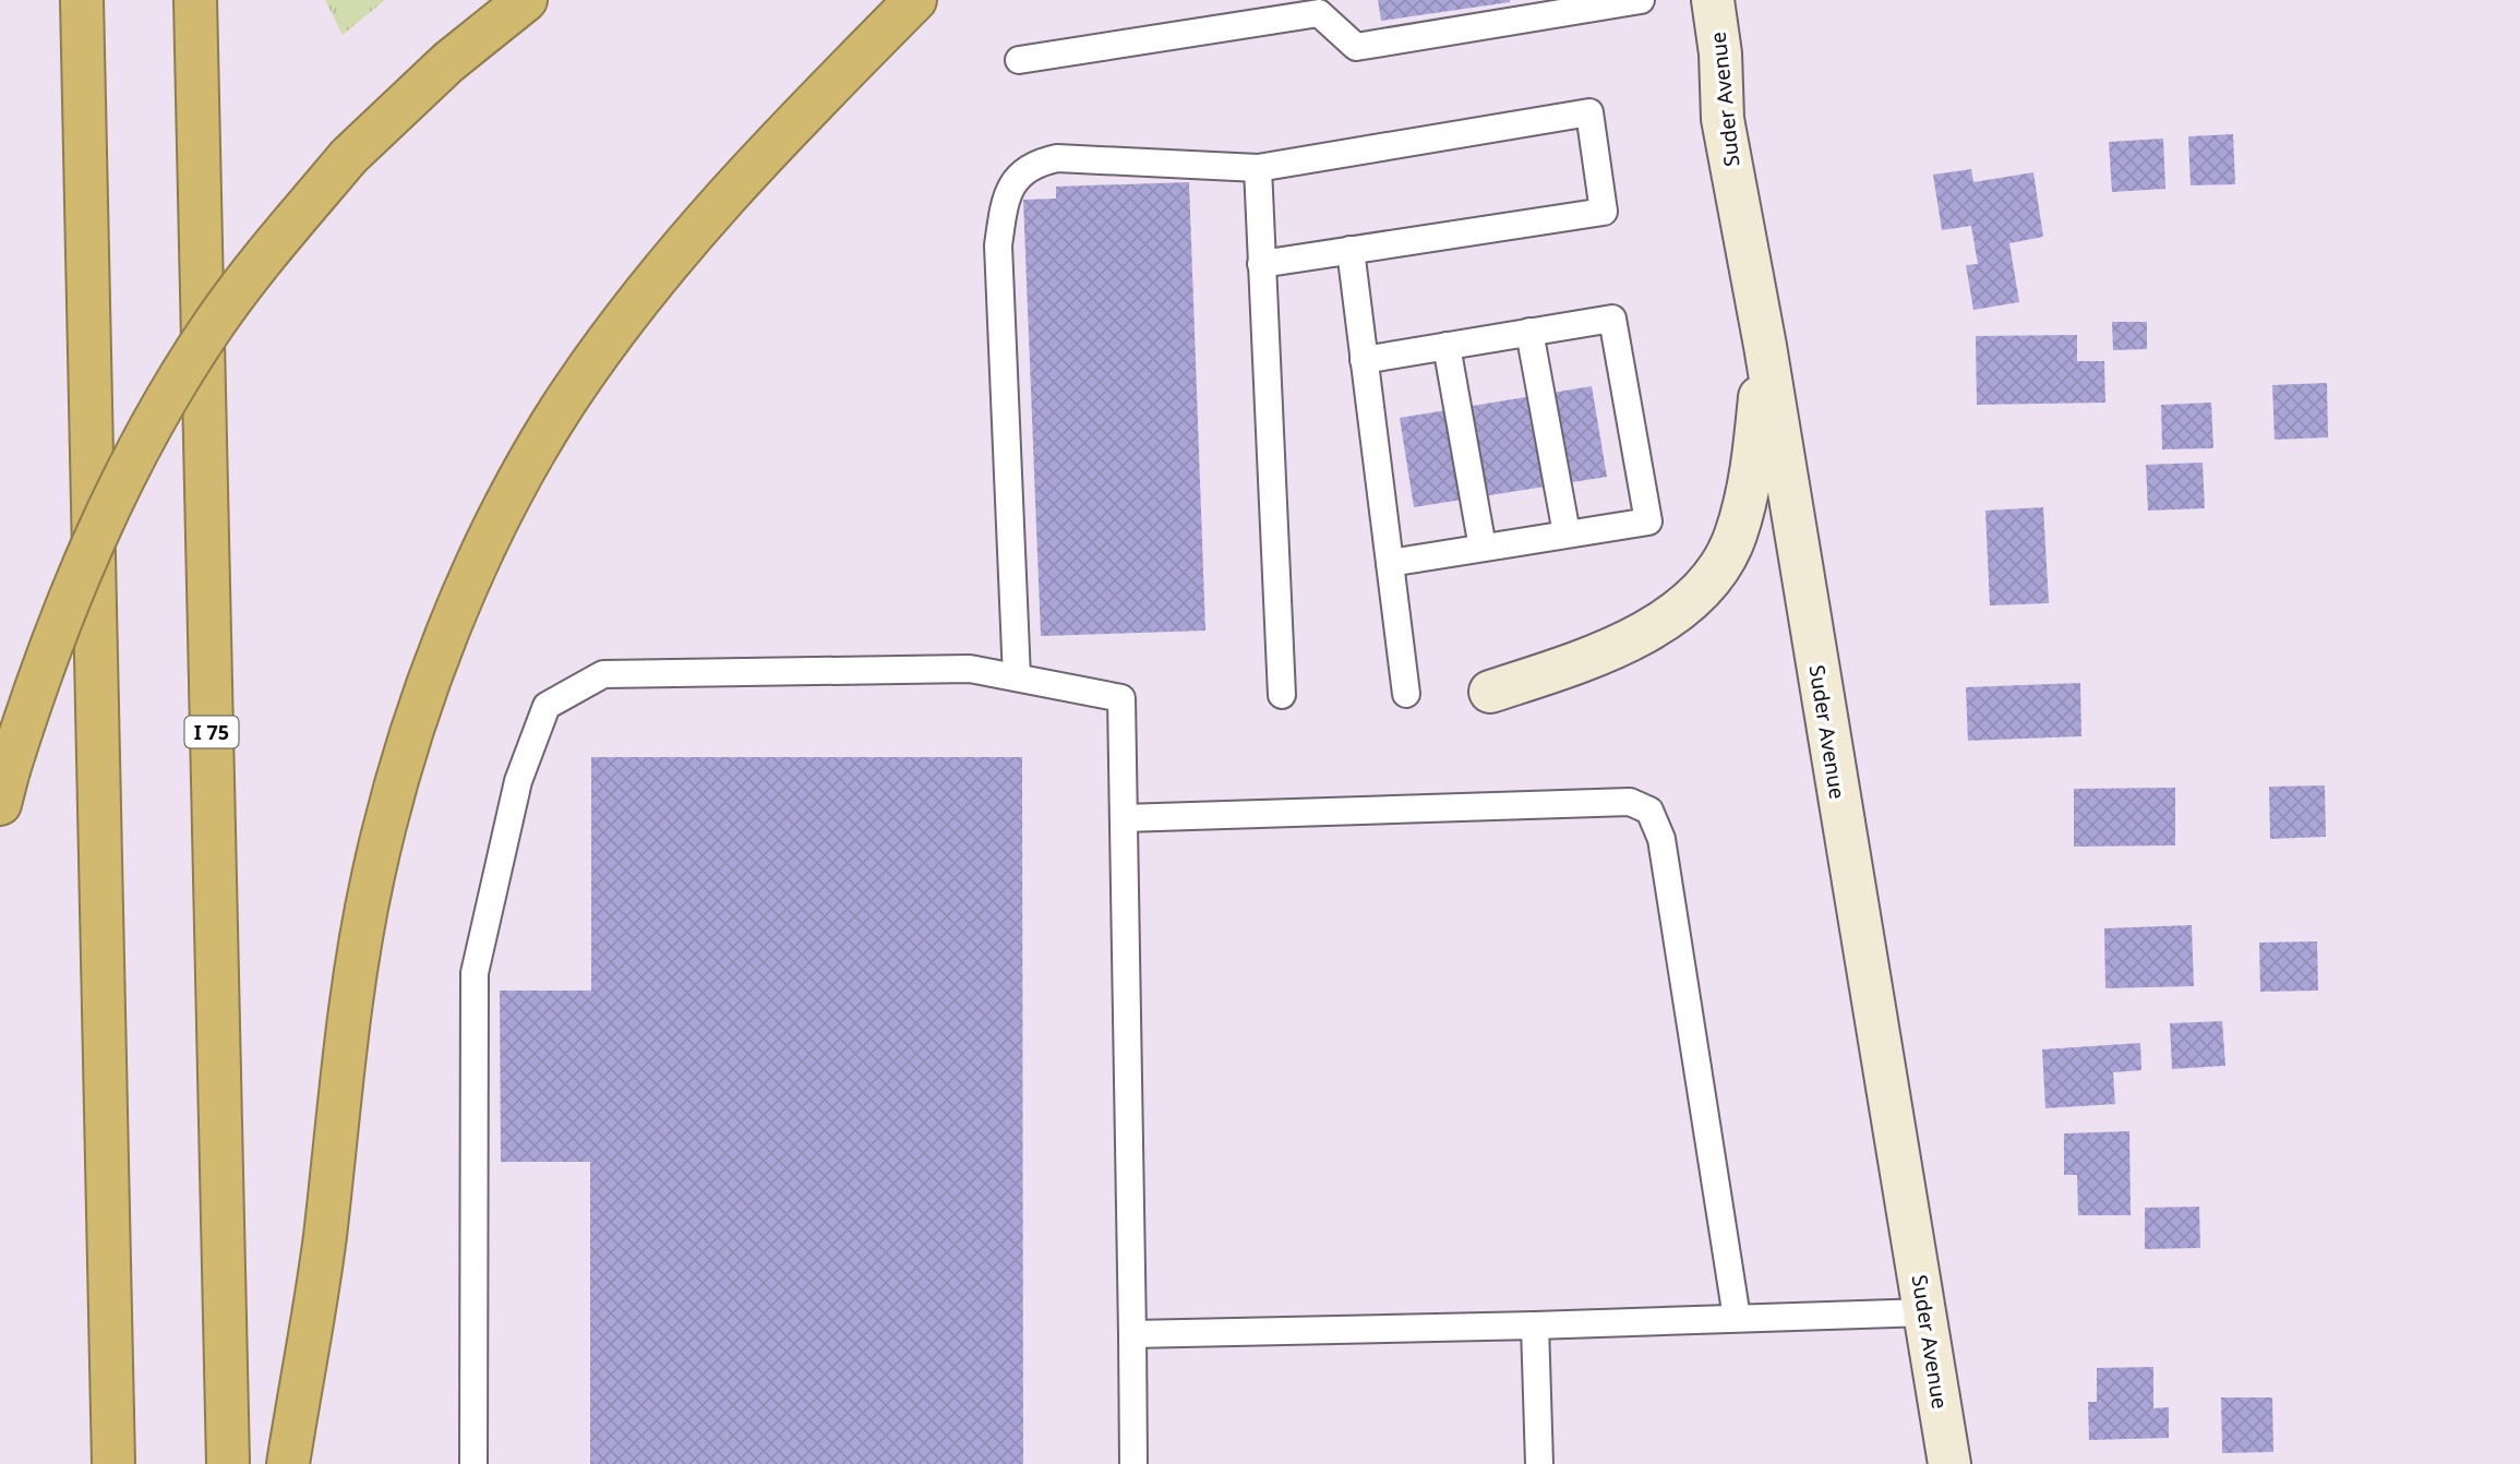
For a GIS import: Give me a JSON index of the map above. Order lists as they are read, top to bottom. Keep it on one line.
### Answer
{"streets":{"highway":["I 75"],"street":["Suder Avenue"]}}
